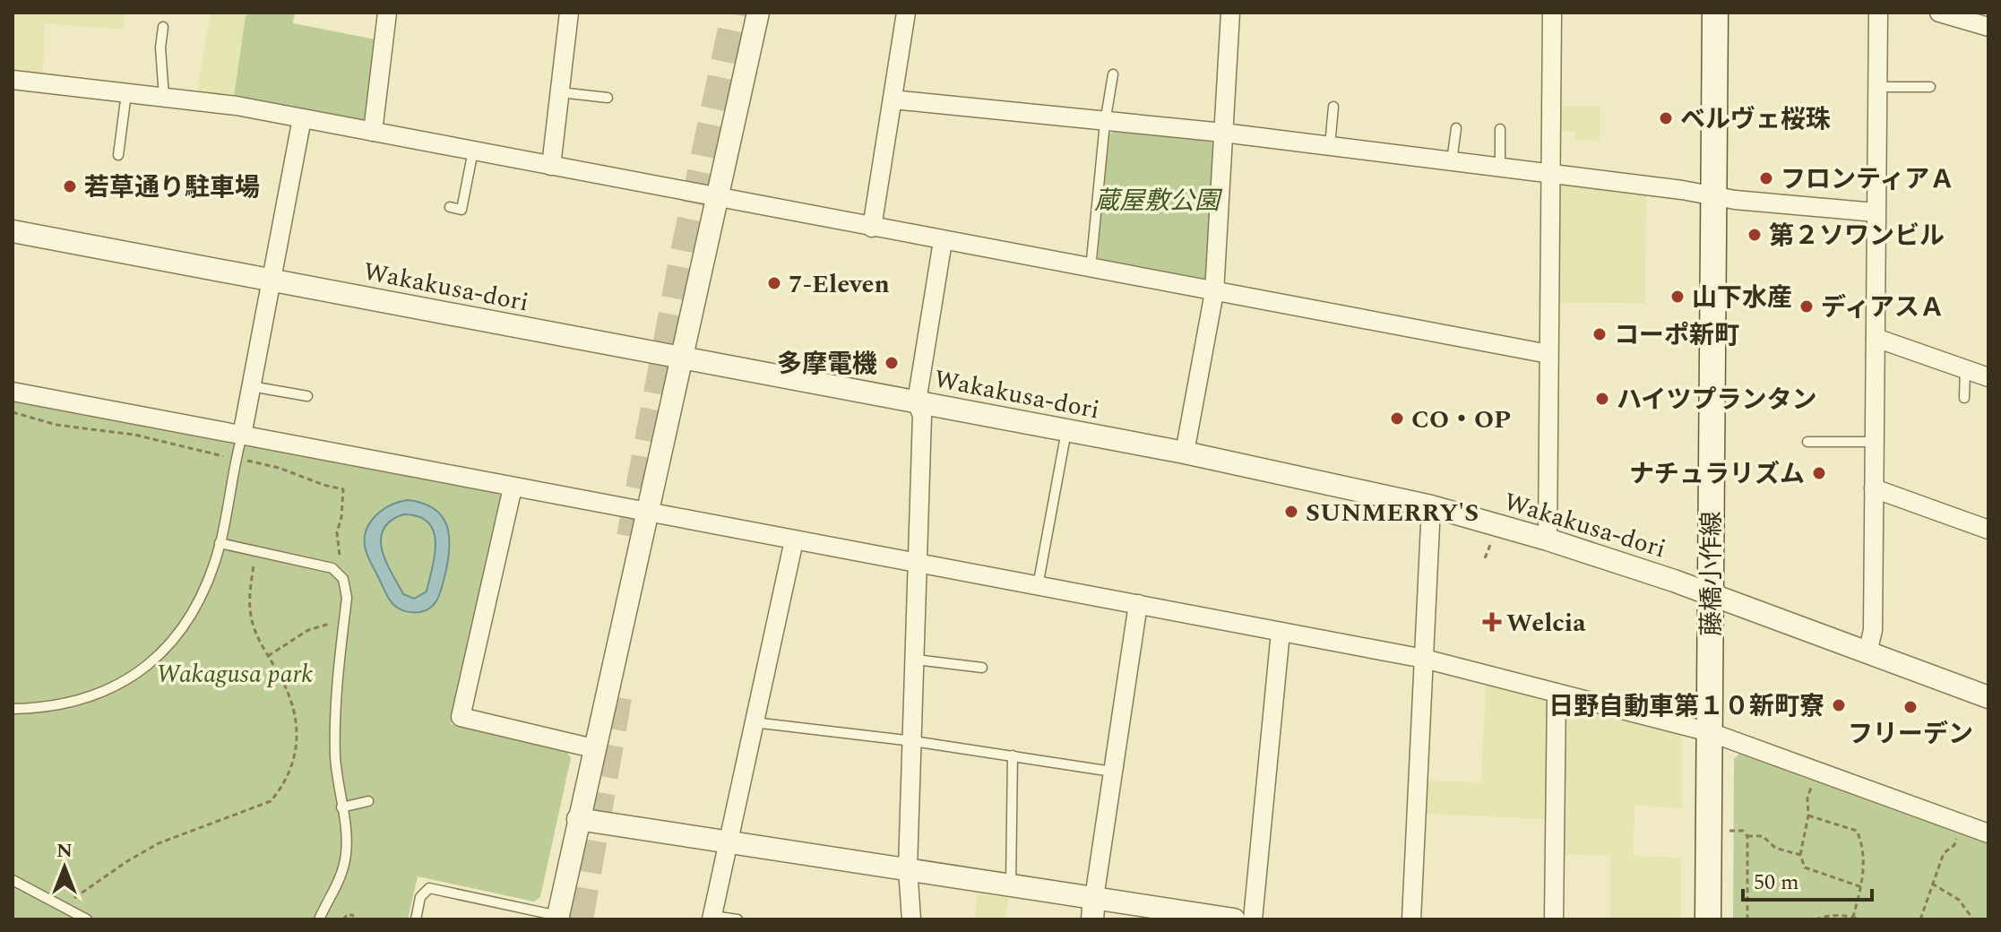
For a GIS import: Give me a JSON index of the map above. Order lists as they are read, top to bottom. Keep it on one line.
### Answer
{"streets":{"main road":["藤橋小作線"],"street":["Wakakusa-dori"]},"crossings":[["Wakakusa-dori","藤橋小作線"]],"parks":["蔵屋敷公園","Wakagusa park"],"places":{"other":["ベルヴェ桜珠","フロンティアＡ","若草通り駐車場","第２ソワンビル","7-Eleven","山下水産","ディアスＡ","コーポ新町","多摩電機","ハイツプランタン","CO・OP","ナチュラリズム","SUNMERRY'S","日野自動車第１０新町寮","フリーデン"],"health":["Welcia"]},"scale_bar":"50 m","north":"top"}
